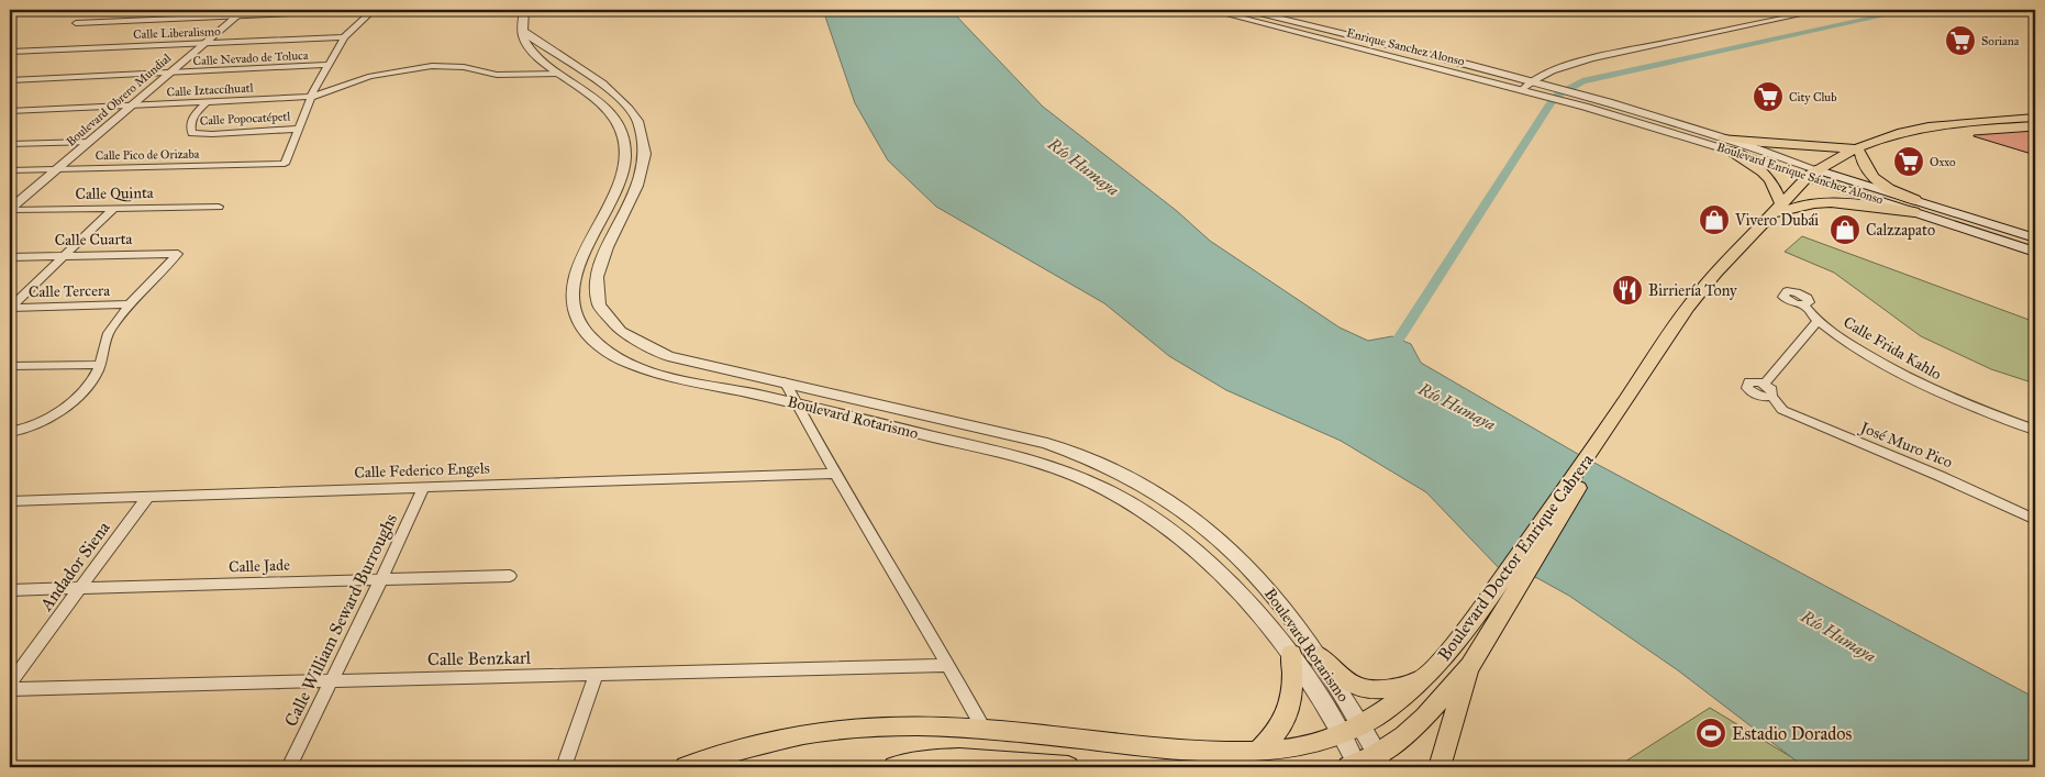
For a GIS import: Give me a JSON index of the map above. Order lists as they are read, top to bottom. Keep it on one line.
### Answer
{"streets":{"main road":["Boulevard Enrique Sánchez Alonso","Boulevard Doctor Enrique Cabrera"],"street":["Calle Liberalismo","Enrique Sanchez Alonso","Calle Nevado de Toluca","Calle Iztaccíhuatl","Boulevard Obrero Mundial","Calle Popocatépetl","Calle Pico de Orizaba","Calle Quinta","Calle Cuarta","Calle Tercera","Calle Frida Kahlo","Boulevard Rotarismo","José Muro Pico","Calle Federico Engels","Andador Siena","Calle Jade","Calle William Seward Burroughs","Calle Benzkarl"]},"crossings":[["Calle Liberalismo","Boulevard Obrero Mundial"],["Enrique Sanchez Alonso","Boulevard Enrique Sánchez Alonso"],["Calle Nevado de Toluca","Boulevard Obrero Mundial"],["Calle Iztaccíhuatl","Boulevard Obrero Mundial"],["Calle Iztaccíhuatl","Calle Popocatépetl"],["Calle Iztaccíhuatl","Boulevard Rotarismo"],["Boulevard Obrero Mundial","Calle Pico de Orizaba"],["Boulevard Obrero Mundial","Calle Quinta"],["Calle Popocatépetl","Calle Pico de Orizaba"],["Boulevard Enrique Sánchez Alonso","Boulevard Doctor Enrique Cabrera"],["Calle Cuarta","Calle Tercera"],["Boulevard Rotarismo","Boulevard Doctor Enrique Cabrera"],["Calle Federico Engels","Andador Siena"],["Calle Federico Engels","Calle William Seward Burroughs"],["Andador Siena","Calle Jade"],["Calle Jade","Calle William Seward Burroughs"],["Calle William Seward Burroughs","Calle Benzkarl"]],"water":["Río Humaya"],"places":{"supermarket":["Soriana","City Club","Oxxo"],"shop":["Vivero Dubái","Calzzapato"],"restaurant":["Birriería Tony"],"sports":["Estadio Dorados"]}}
